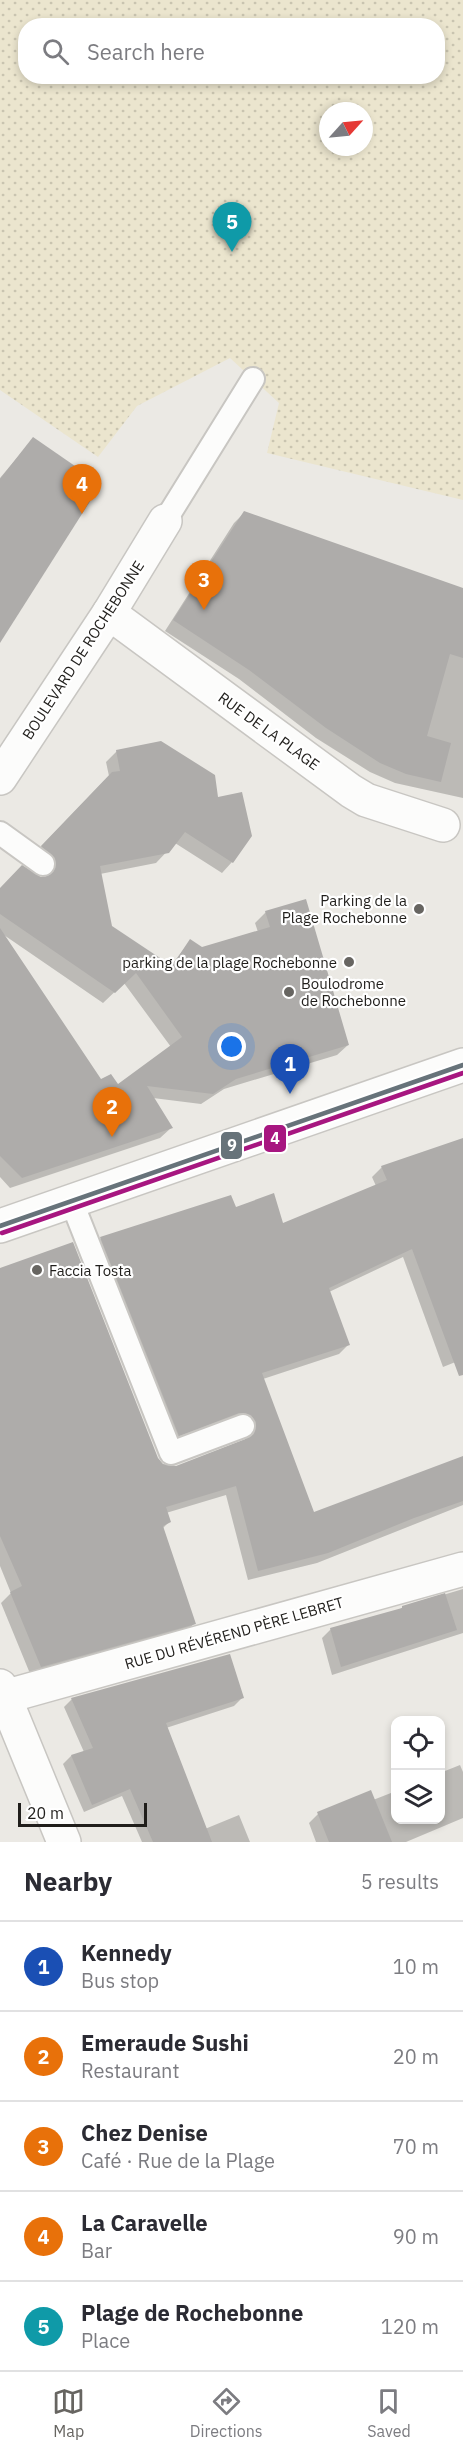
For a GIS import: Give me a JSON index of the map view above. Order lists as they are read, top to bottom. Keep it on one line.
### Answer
{"streets":{"street":["BOULEVARD DE ROCHEBONNE","RUE DE LA PLAGE","RUE DU RÉVÉREND PÈRE LEBRET"]},"crossings":[["BOULEVARD DE ROCHEBONNE","RUE DE LA PLAGE"]],"places":["Parking de la Plage Rochebonne","parking de la plage Rochebonne","Boulodrome de Rochebonne","Faccia Tosta"],"lines":["transit line 9","transit line 4"],"scale_bar":"20 m","north":"top right","page":{"search":"Search here","pins":["5","4","3","1","2"],"scale":"20 m","heading":["Nearby","5 results"],"list":[{"mark":"1","name":"Kennedy","note":"Bus stop","value":"10 m"},{"mark":"2","name":"Emeraude Sushi","note":"Restaurant","value":"20 m"},{"mark":"3","name":"Chez Denise","note":"Café · Rue de la Plage","value":"70 m"},{"mark":"4","name":"La Caravelle","note":"Bar","value":"90 m"},{"mark":"5","name":"Plage de Rochebonne","note":"Place","value":"120 m"}],"nav":["Map","Directions","Saved"]}}
